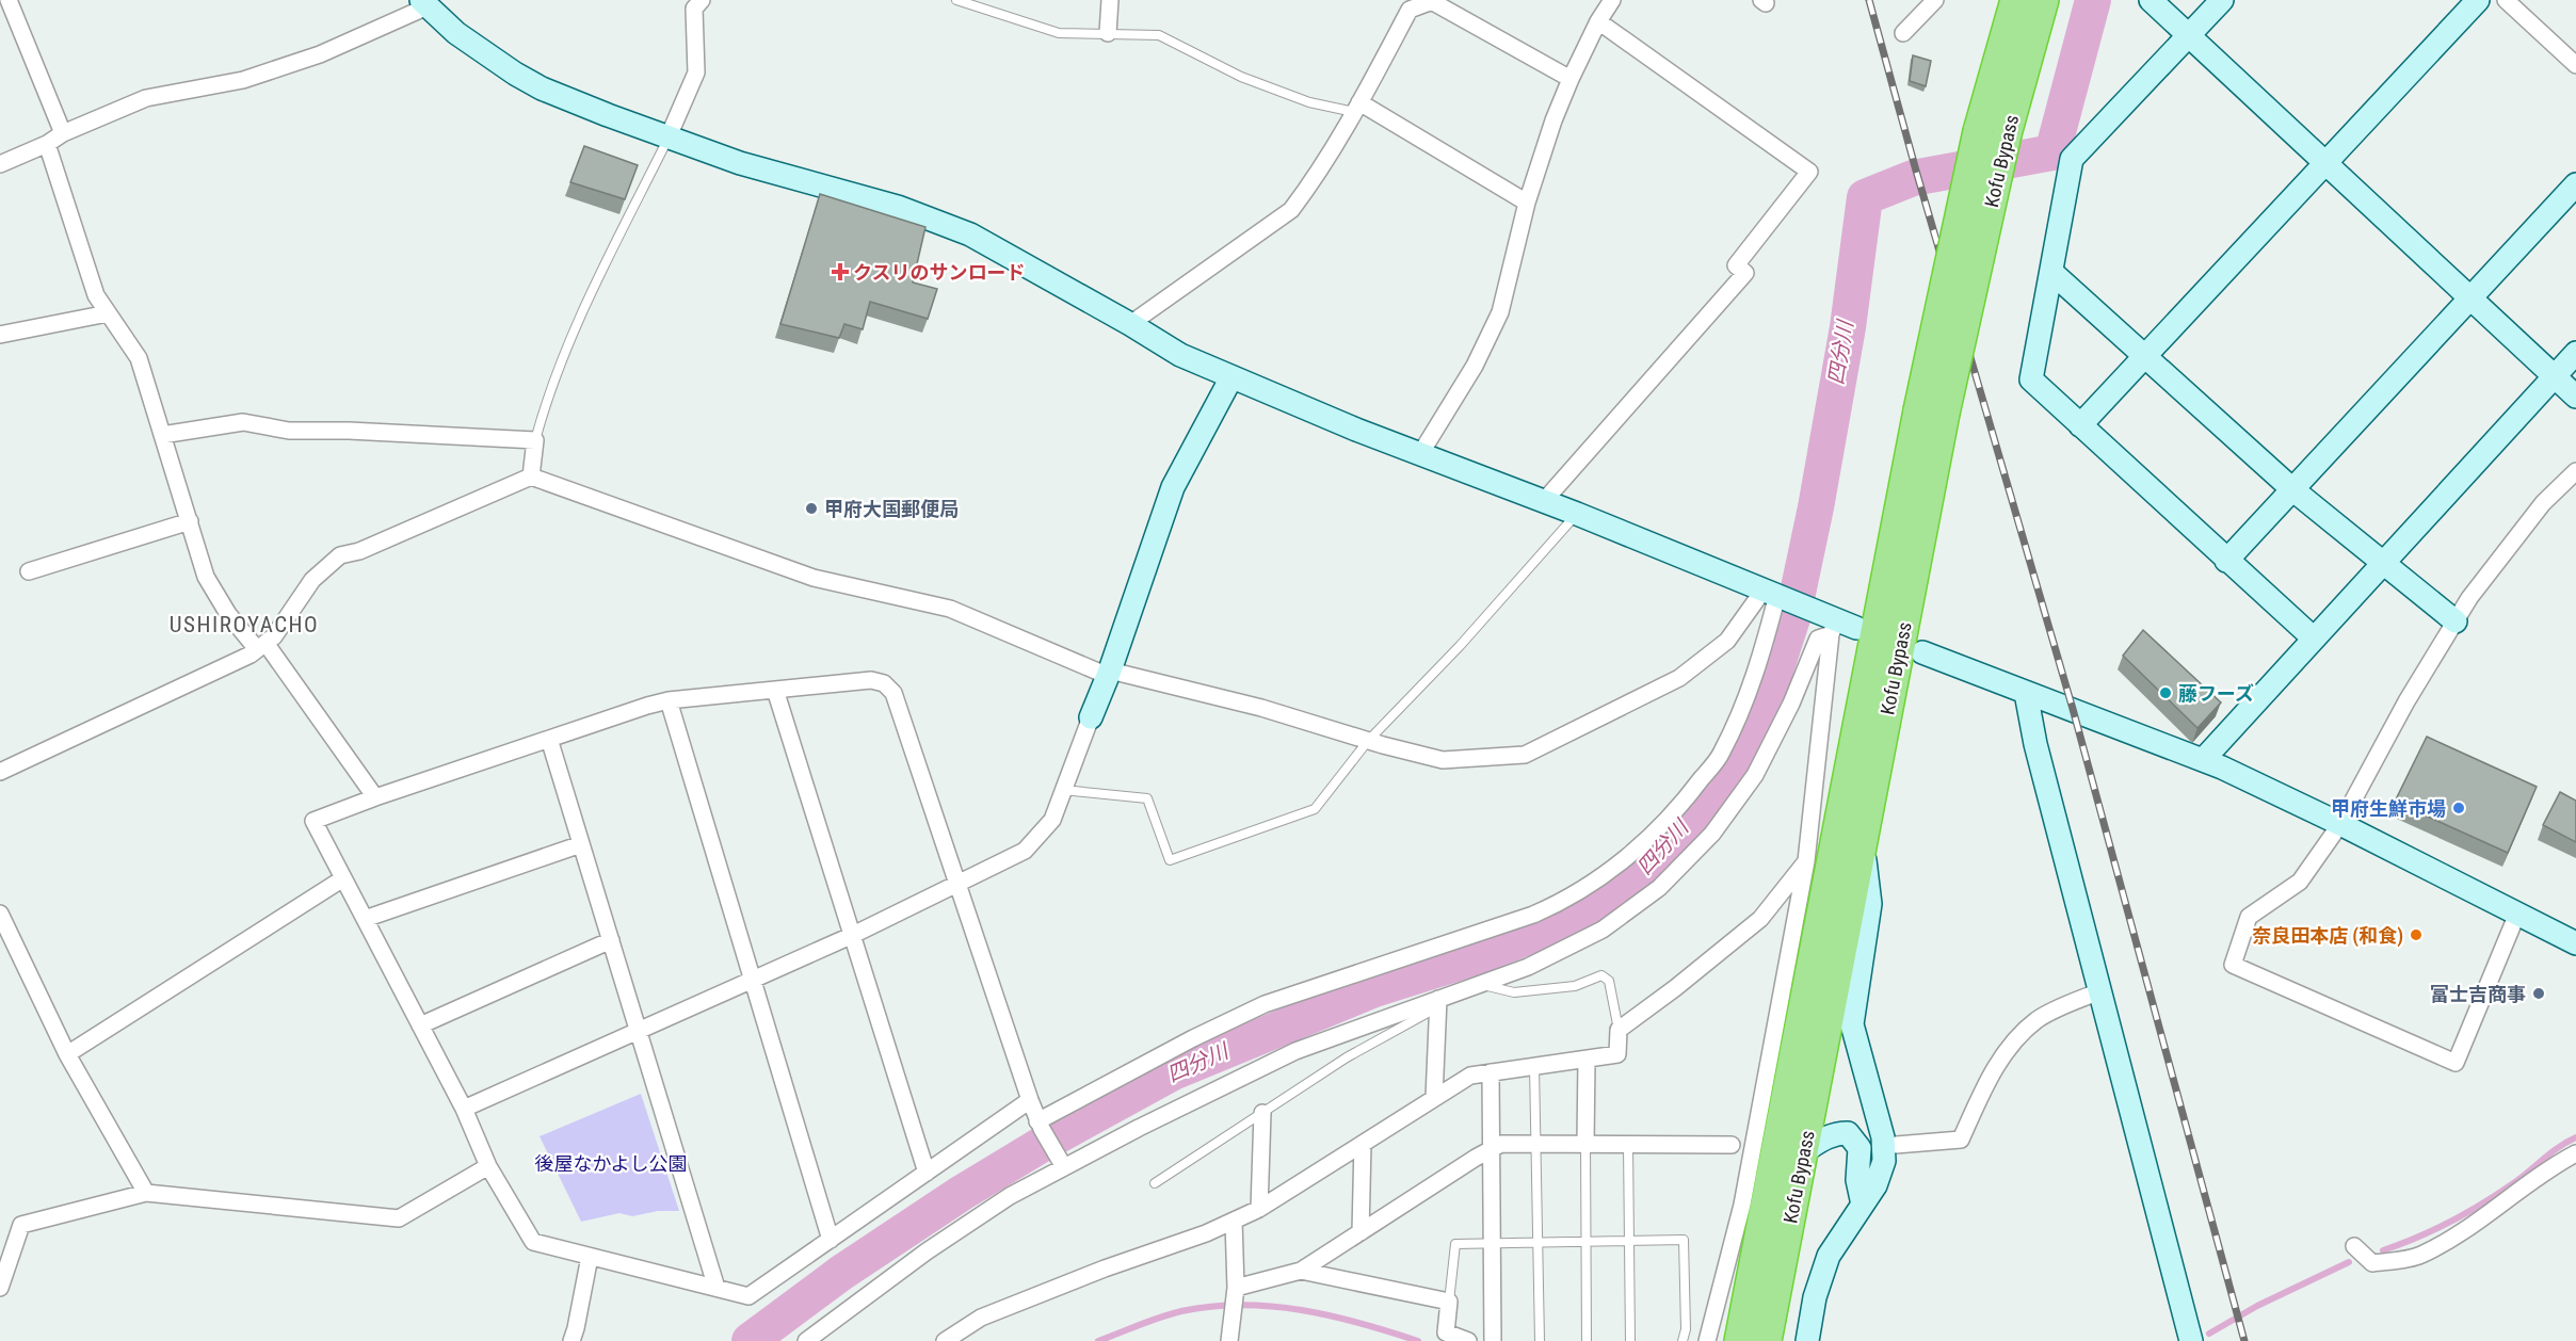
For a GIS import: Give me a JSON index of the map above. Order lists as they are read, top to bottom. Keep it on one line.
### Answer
{"streets":{"highway":["Kofu Bypass"]},"districts":["USHIROYACHO"],"water":["四分川"],"parks":["後屋なかよし公園"],"places":{"health":["クスリのサンロード"],"other":["甲府大国郵便局","藤フーズ","甲府生鮮市場","奈良田本店 (和食)","富士吉商事"]}}
